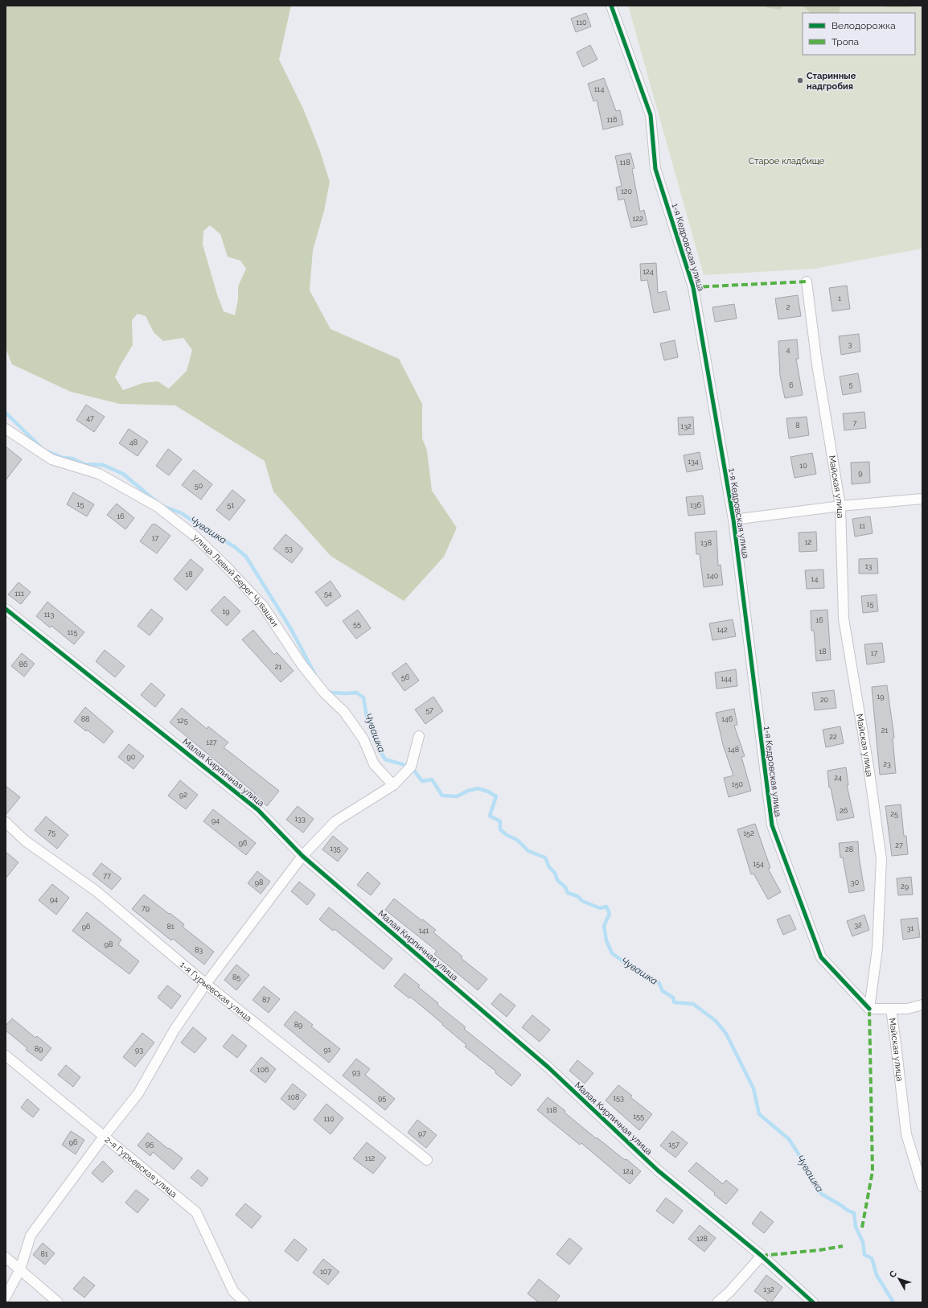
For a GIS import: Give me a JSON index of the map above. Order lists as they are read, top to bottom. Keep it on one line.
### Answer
{"streets":{"street":["1-я Кедровская улица","Майская улица","улица Левый Берег Чувашки","Малая Кирпичная улица","1-я Гурьевская улица","2-я Гурьевская улица"]},"crossings":[["1-я Кедровская улица","Майская улица"]],"water":["Чувашка"],"parks":["Старое кладбище"],"places":["Старинные надгробия"],"house_numbers":["110","114","116","118","120","122","124","1","2","3","4","5","6","47","7","8","132","48","134","10","9","50","15","51","136","16","11","17","12","138","53","13","18","140","14","111","54","15","19","113","16","55","142","115","18","17","86","21","56","144","19","20","57","88","146","125","21","22","127","148","90","23","24","150","92","26","25","133","94","75","152","96","27","135","28","154","77","98","30","29","94","79","32","96","81","31","141","98","83","85","87","89","89","93","91","106","93","108","95","153","118","155","110","97","96","95","157","112","124","128","81","107","132"],"legend":["Велодорожка","Тропа"],"north":"top left"}
